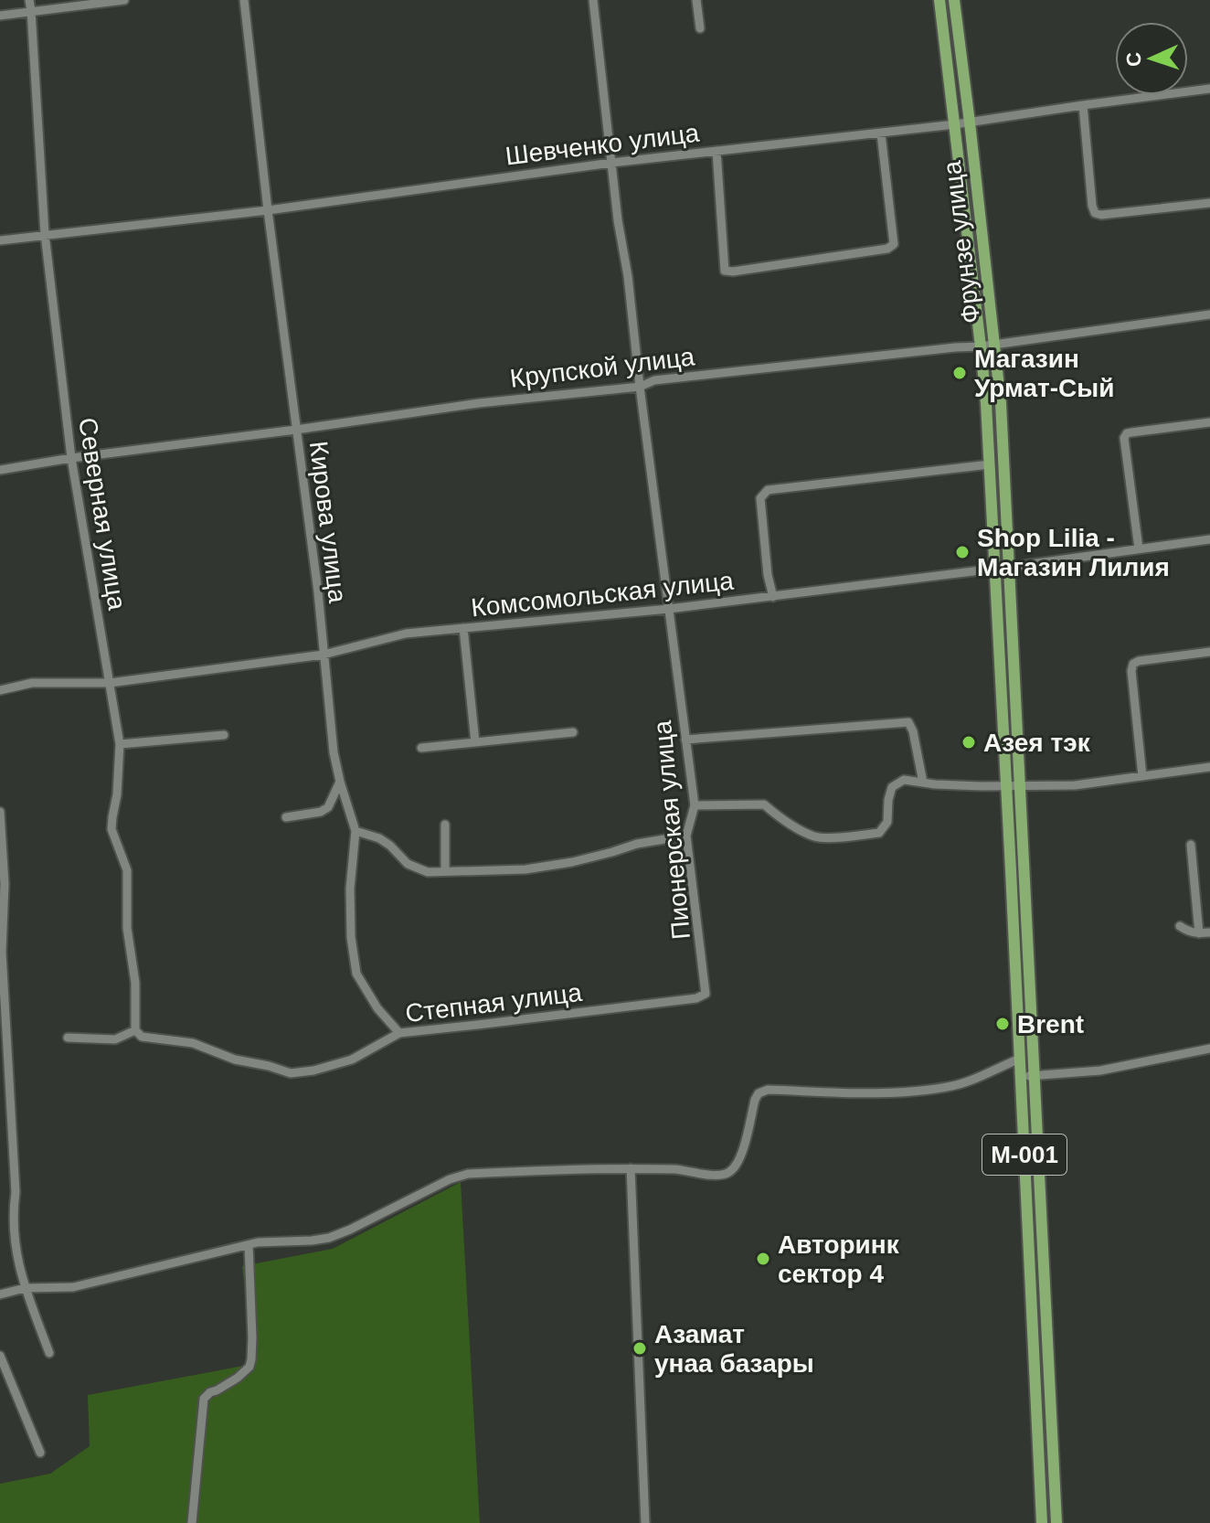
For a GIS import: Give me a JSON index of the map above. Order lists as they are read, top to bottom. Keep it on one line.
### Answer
{"streets":{"main road":["Фрунзе улица","M-001"],"street":["Шевченко улица","Крупской улица","Северная улица","Кирова улица","Комсомольская улица","Пионерская улица","Степная улица"]},"crossings":[["Шевченко улица","Фрунзе улица"],["Шевченко улица","Северная улица"],["Шевченко улица","Кирова улица"],["Шевченко улица","Пионерская улица"],["Фрунзе улица","Крупской улица"],["Фрунзе улица","Комсомольская улица"],["Фрунзе улица","M-001"],["Крупской улица","Северная улица"],["Крупской улица","Кирова улица"],["Крупской улица","Пионерская улица"],["Северная улица","Комсомольская улица"],["Северная улица","Степная улица"],["Кирова улица","Комсомольская улица"],["Кирова улица","Степная улица"],["Комсомольская улица","Пионерская улица"],["Пионерская улица","Степная улица"]],"places":["Магазин Урмат-Сый","Shop Lilia - Магазин Лилия","Азея тэк","Brent","Авторинк сектор 4","Азамат унаа базары"],"north":"left"}
